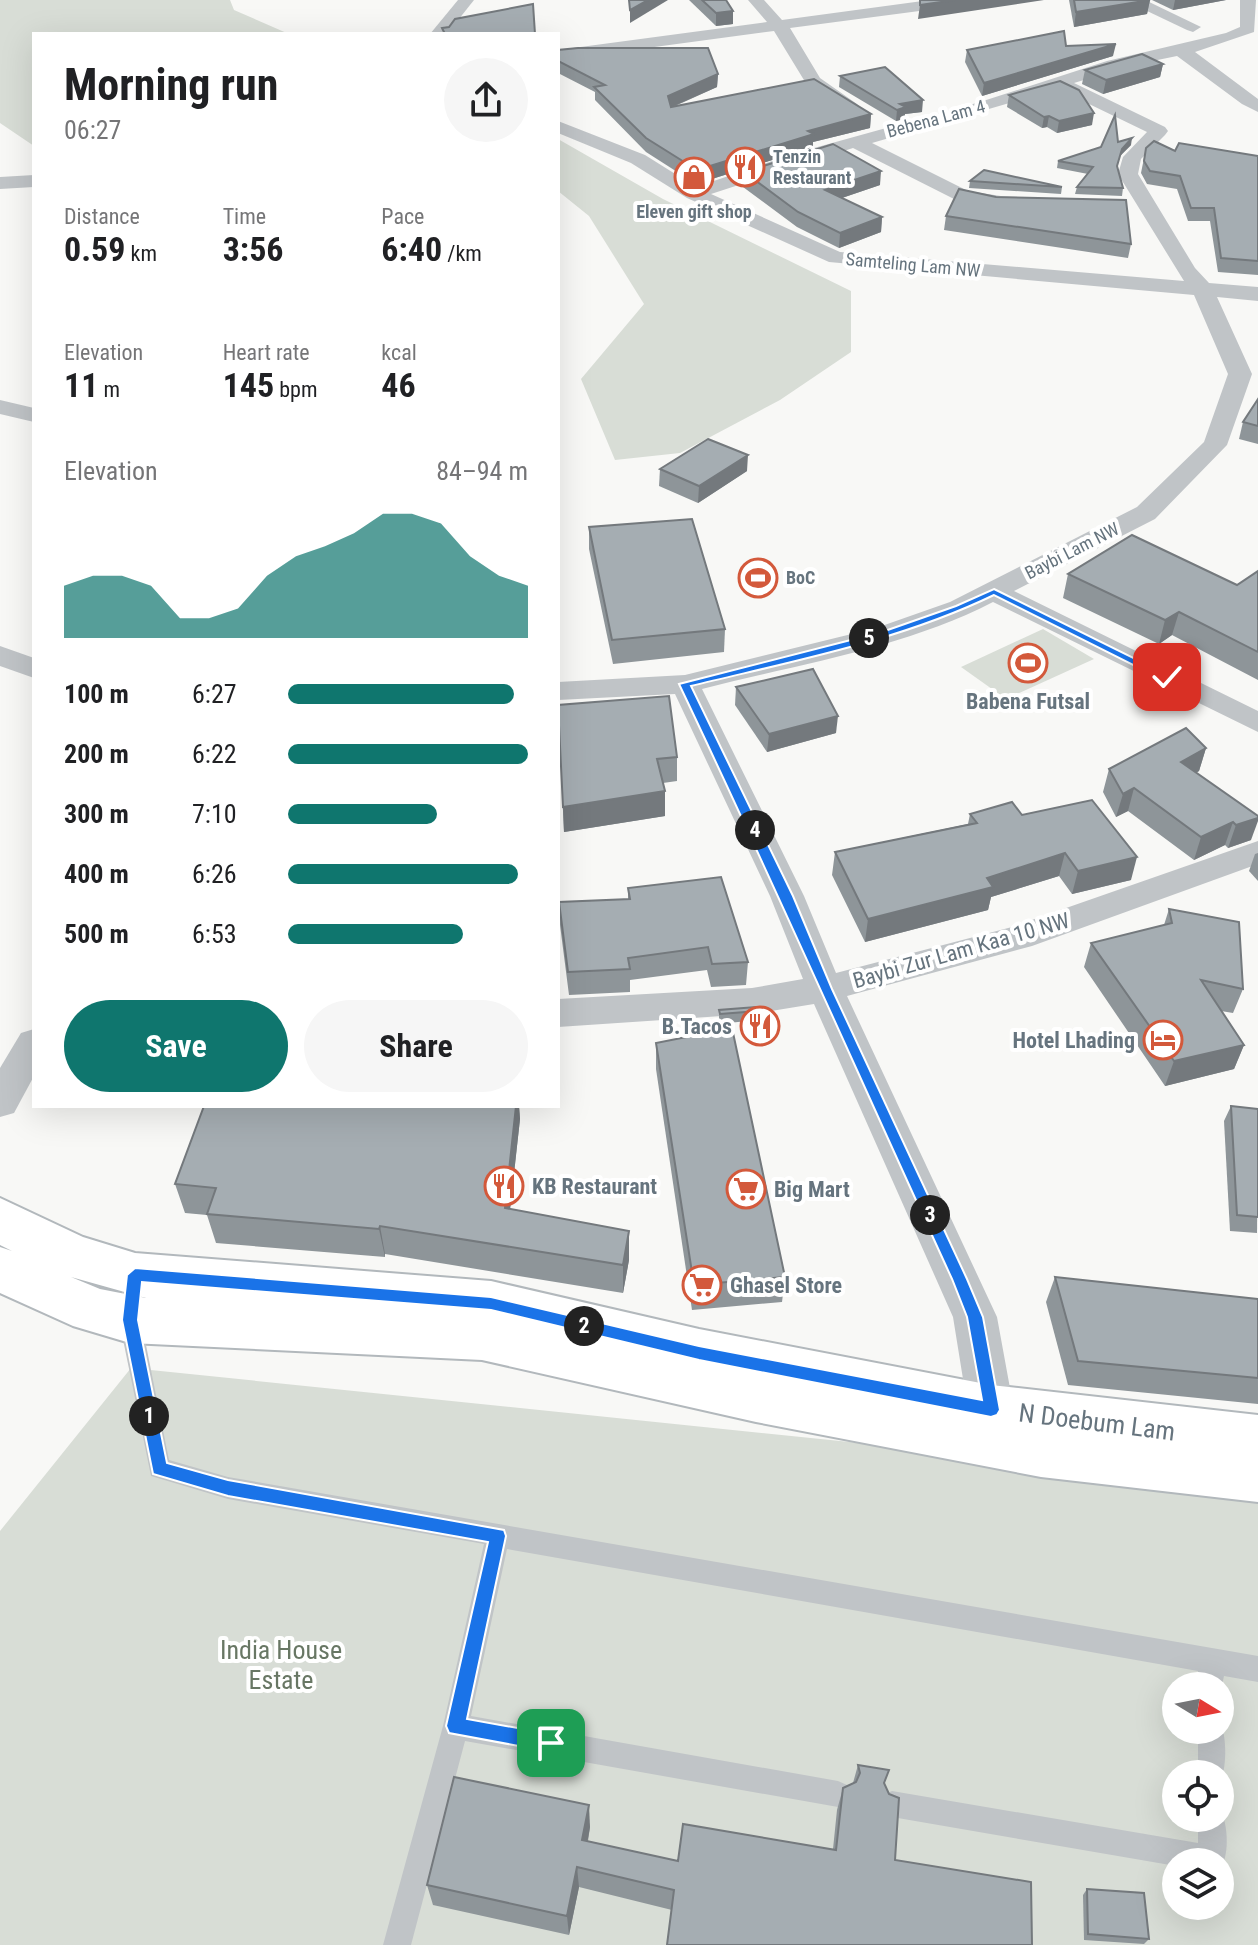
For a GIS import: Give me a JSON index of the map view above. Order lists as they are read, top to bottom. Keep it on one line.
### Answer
{"streets":{"main road":["N Doebum Lam"],"street":["Bebena Lam 4","Samteling Lam NW","Baybi Lam NW","Baybi Zur Lam Kaa 10 NW"]},"crossings":[["Bebena Lam 4","Samteling Lam NW"],["Bebena Lam 4","Baybi Lam NW"],["Samteling Lam NW","Baybi Lam NW"]],"parks":["India House Estate"],"places":{"restaurant":["Tenzin Restaurant","B.Tacos","KB Restaurant"],"shop":["Eleven gift shop"],"sports":["BoC","Babena Futsal"],"hotel":["Hotel Lhading"],"supermarket":["Big Mart","Ghasel Store"]},"north":"right","page":{"heading":["Morning run","06:27"],"stats":[["Distance","0.59 km"],["Time","3:56"],["Pace","6:40 /km"],["Elevation","11 m"],["Heart rate","145 bpm"],["kcal","46"]],"chart":["Elevation","84–94 m"],"pins":["5","4","3","2","1"],"list":[{"name":"100 m","note":"6:27"},{"name":"200 m","note":"6:22"},{"name":"300 m","note":"7:10"},{"name":"400 m","note":"6:26"},{"name":"500 m","note":"6:53"}],"buttons":["Save","Share"]}}
